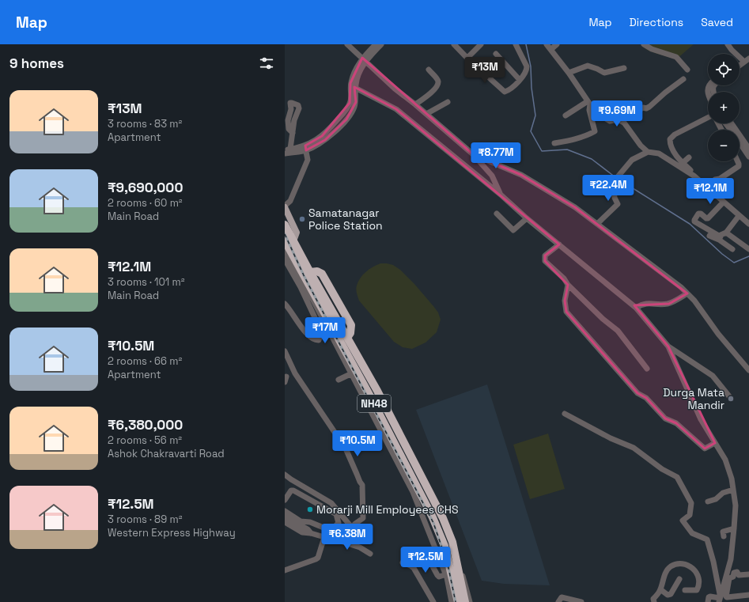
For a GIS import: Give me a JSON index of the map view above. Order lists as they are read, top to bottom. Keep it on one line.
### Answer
{"streets":{"highway":["NH48"]},"places":["Samatanagar Police Station","Durga Mata Mandir","Morarji Mill Employees CHS"],"page":{"header":"Map","nav":["Map","Directions","Saved"],"heading":"9 homes","map_buttons":["+","−"],"price":["₹13M","₹9.69M","₹8.77M","₹22.4M","₹12.1M","₹17M","₹10.5M","₹6.38M","₹12.5M"],"list":[{"name":"₹13M","note":"3 rooms · 83 m² · Apartment"},{"name":"₹9,690,000","note":"2 rooms · 60 m² · Main Road"},{"name":"₹12.1M","note":"3 rooms · 101 m² · Main Road"},{"name":"₹10.5M","note":"2 rooms · 66 m² · Apartment"},{"name":"₹6,380,000","note":"2 rooms · 56 m² · Ashok Chakravarti Road"},{"name":"₹12.5M","note":"3 rooms · 89 m² · Western Express Highway"}]}}
